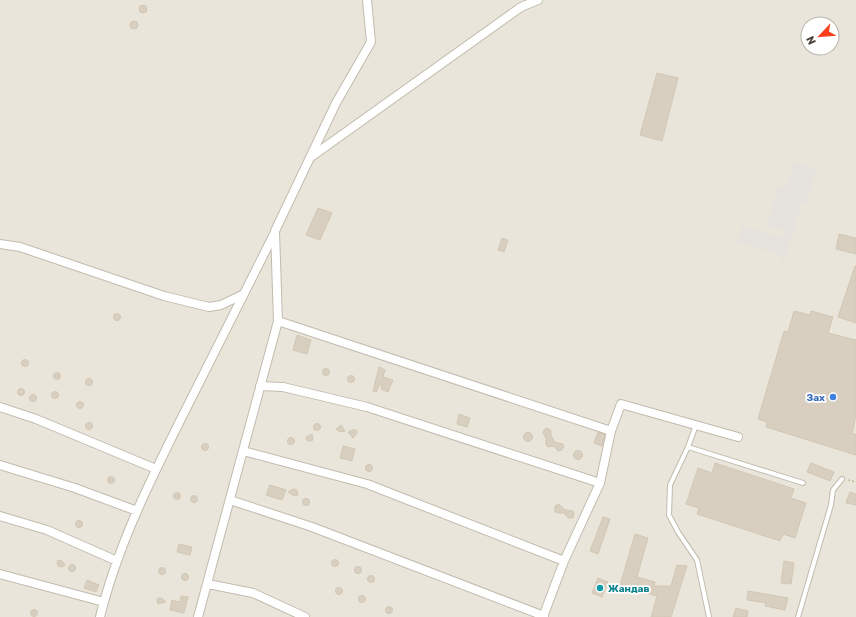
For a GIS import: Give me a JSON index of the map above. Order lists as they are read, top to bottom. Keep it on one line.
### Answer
{"places":["Зах","Жандав"],"north":"bottom left"}
